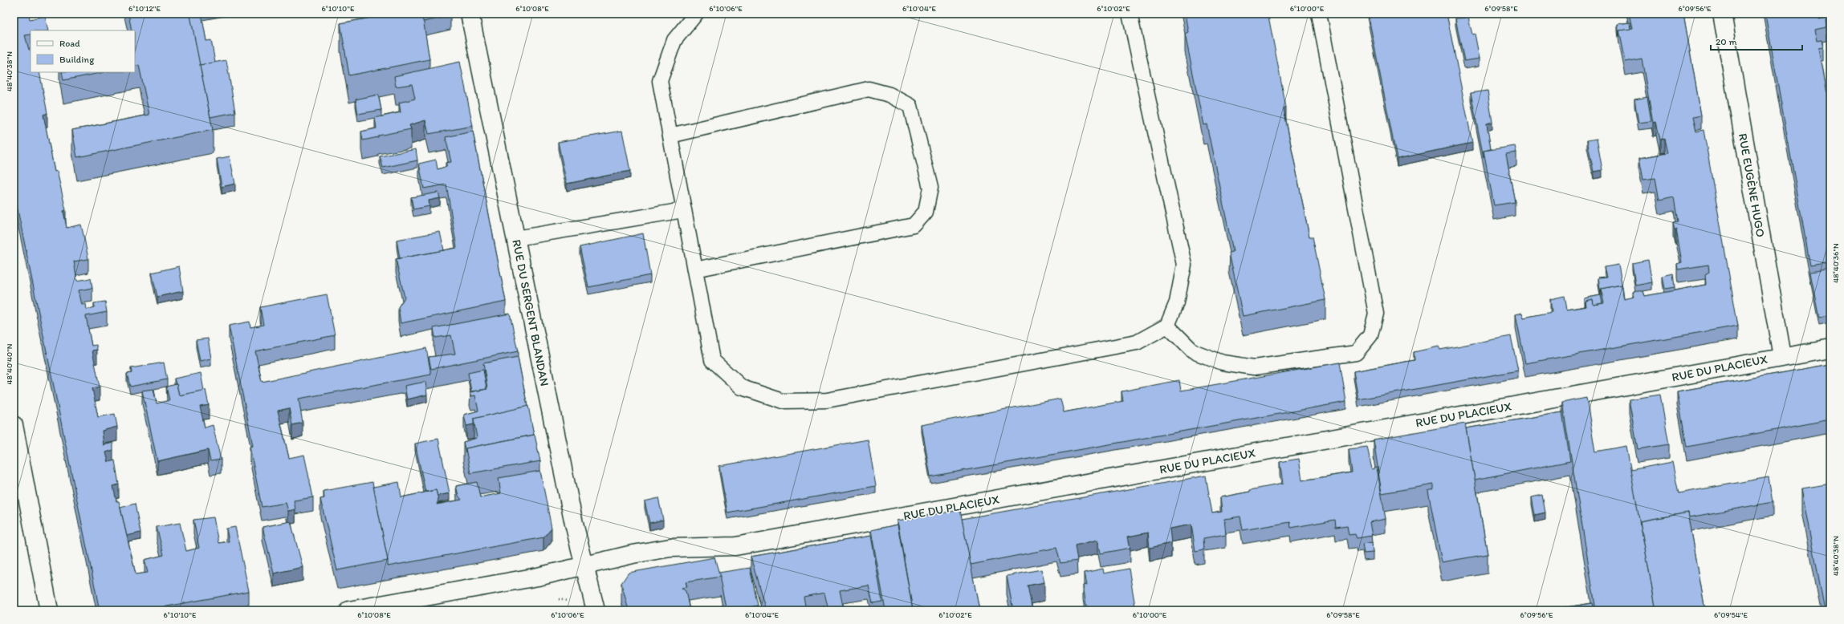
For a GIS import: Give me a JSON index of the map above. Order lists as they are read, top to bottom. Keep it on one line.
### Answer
{"streets":{"street":["RUE EUGÈNE HUGO","RUE DU SERGENT BLANDAN","RUE DU PLACIEUX"]},"crossings":[["RUE EUGÈNE HUGO","RUE DU PLACIEUX"],["RUE DU SERGENT BLANDAN","RUE DU PLACIEUX"]],"legend":["Road","Building"],"scale_bar":"20 m","coordinates":["6°10'12\"E","6°10'10\"E","6°10'08\"E","6°10'06\"E","6°10'04\"E","6°10'02\"E","6°10'00\"E","6°09'58\"E","6°09'56\"E","48°40'38\"N","48°40'36\"N","48°40'40\"N","6°09'54\"E"]}
